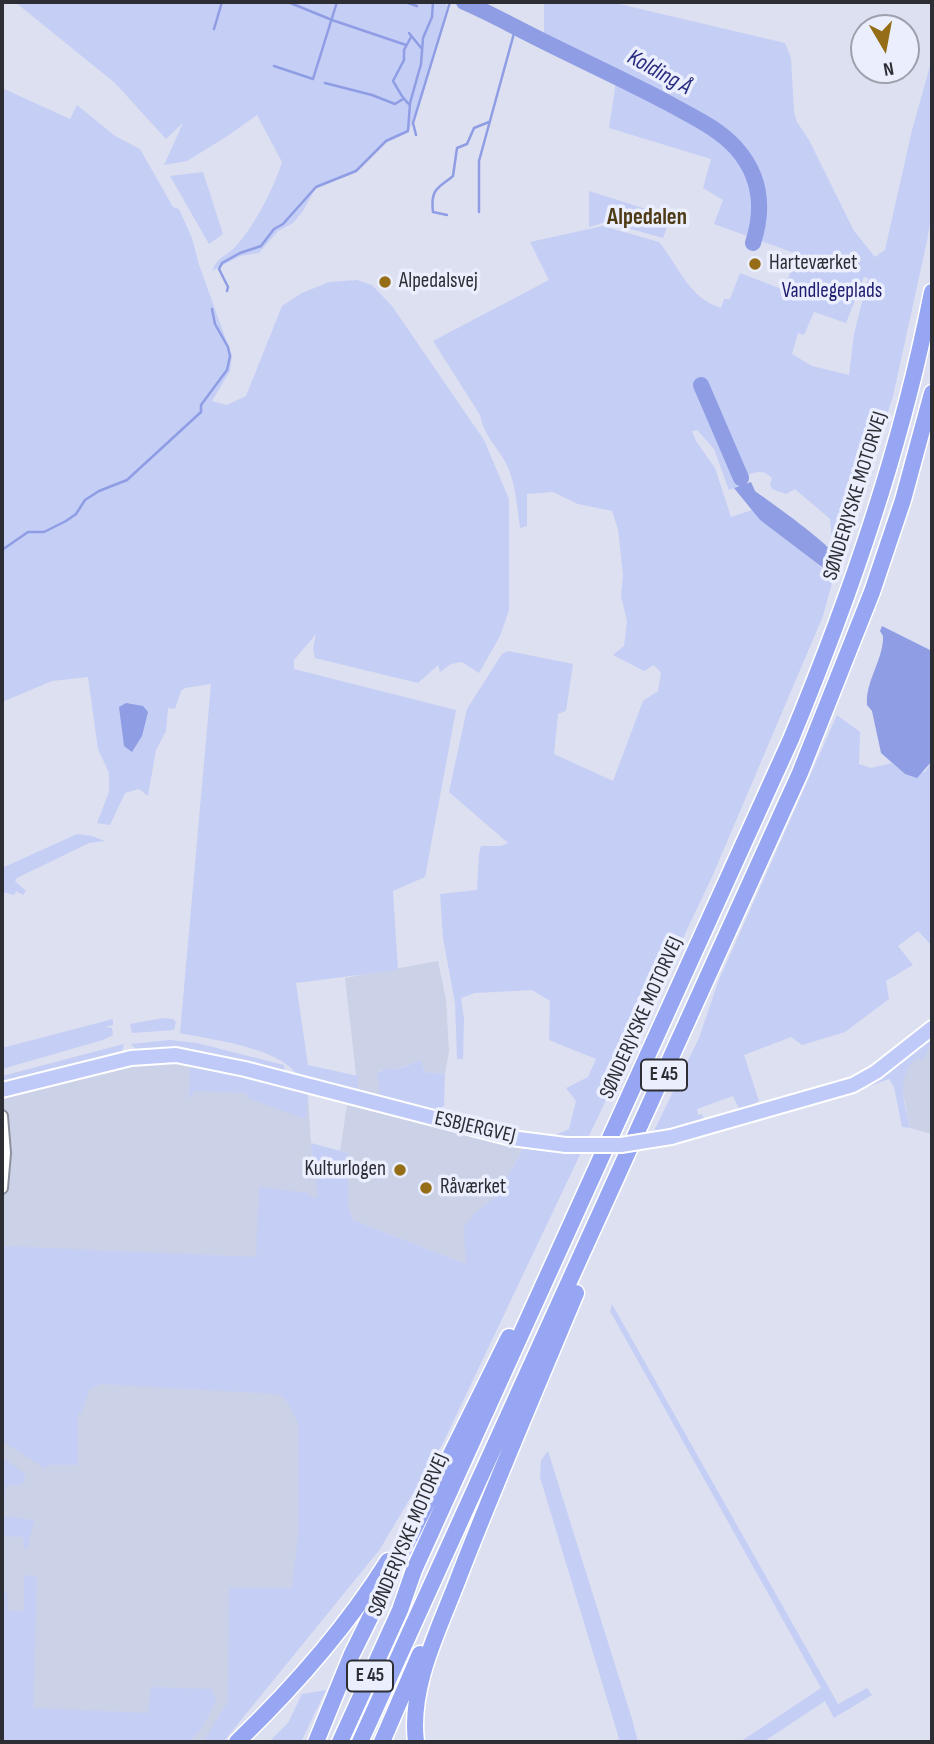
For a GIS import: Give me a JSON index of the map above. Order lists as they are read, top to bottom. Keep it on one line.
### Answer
{"streets":{"highway":["SØNDERJYSKE MOTORVEJ","E 45"],"main road":["ESBJERGVEJ"]},"districts":["Alpedalen"],"water":["Kolding Å"],"parks":["Vandlegeplads"],"places":["Harteværket","Alpedalsvej","Kulturlogen","Råværket"],"north":"bottom"}
